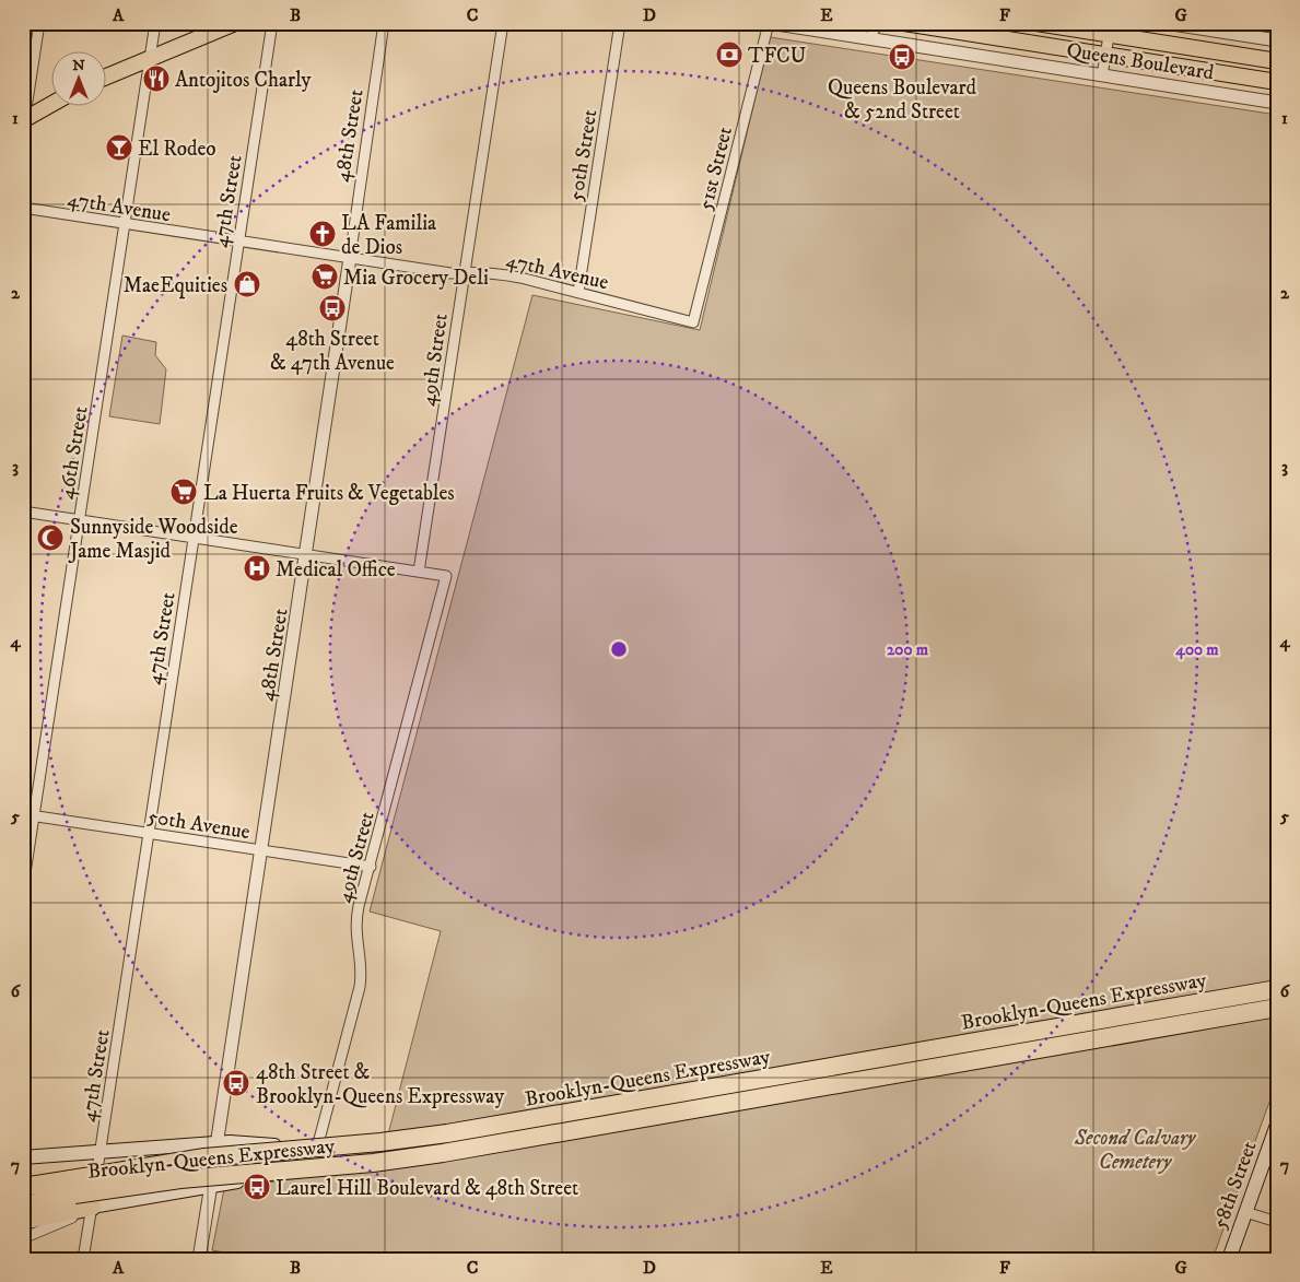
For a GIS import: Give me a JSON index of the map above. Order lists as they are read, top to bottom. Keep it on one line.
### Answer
{"streets":{"highway":["Brooklyn-Queens Expressway"],"main road":["Queens Boulevard","58th Street"],"street":["48th Street","50th Street","51st Street","47th Street","47th Avenue","49th Street","46th Street","50th Avenue"]},"crossings":[["Queens Boulevard","51st Street"],["48th Street","47th Avenue"],["48th Street","50th Avenue"],["48th Street","Brooklyn-Queens Expressway"],["50th Street","47th Avenue"],["51st Street","47th Avenue"],["47th Street","47th Avenue"],["47th Street","50th Avenue"],["47th Street","Brooklyn-Queens Expressway"],["47th Avenue","49th Street"],["47th Avenue","46th Street"],["49th Street","50th Avenue"],["49th Street","Brooklyn-Queens Expressway"],["46th Street","50th Avenue"]],"parks":["Second Calvary Cemetery"],"places":{"bank":["TFCU"],"bus stop":["Queens Boulevard & 52nd Street","48th Street & 47th Avenue","48th Street & Brooklyn-Queens Expressway","Laurel Hill Boulevard & 48th Street"],"restaurant":["Antojitos Charly"],"bar":["El Rodeo"],"church":["LA Familia de Dios"],"supermarket":["Mia Grocery Deli","La Huerta Fruits & Vegetables"],"shop":["MaeEquities"],"mosque":["Sunnyside Woodside Jame Masjid"],"hospital":["Medical Office"]},"north":"top","grid":{"columns":["A","B","C","D","E","F","G"],"rows":["1","2","3","4","5","6","7"]},"rings":["200 m","400 m"]}
